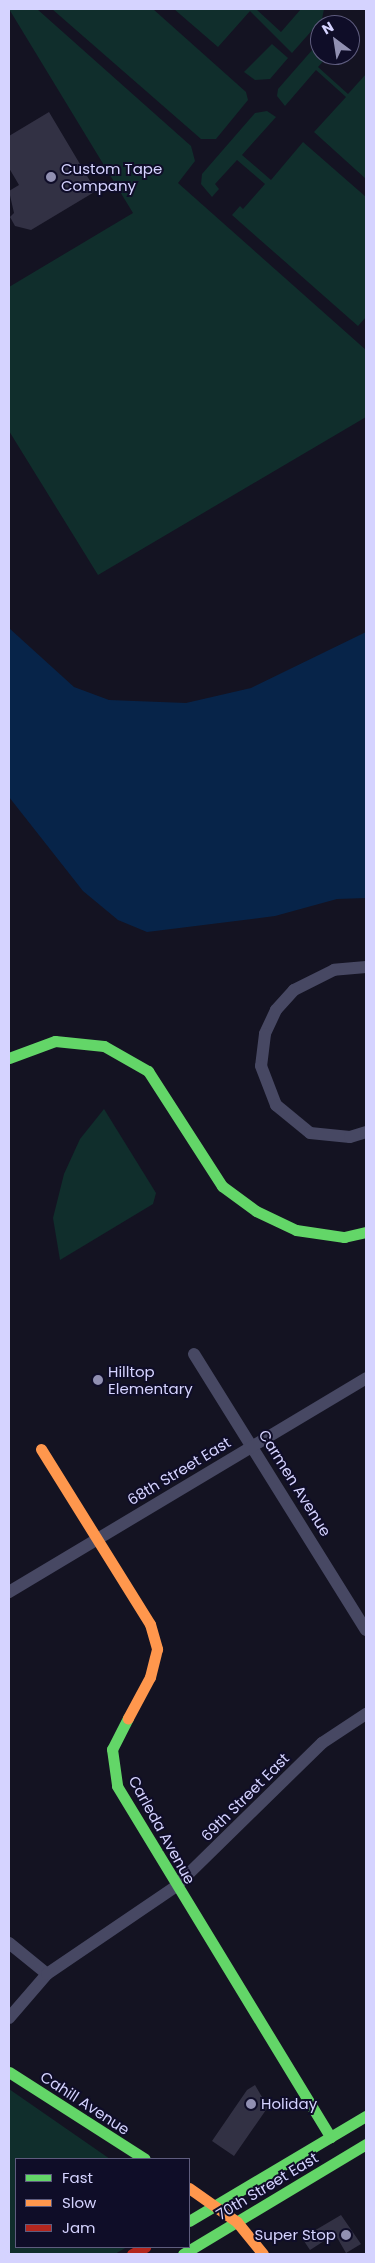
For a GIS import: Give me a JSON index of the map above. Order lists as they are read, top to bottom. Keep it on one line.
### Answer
{"streets":{"street":["68th Street East","Carmen Avenue","69th Street East","Carleda Avenue","Cahill Avenue","70th Street East"]},"crossings":[["68th Street East","Carmen Avenue"],["68th Street East","Carleda Avenue"],["69th Street East","Carleda Avenue"],["Carleda Avenue","70th Street East"]],"places":["Custom Tape Company","Hilltop Elementary","Holiday","Super Stop"],"legend":["Fast","Slow","Jam"],"north":"top left"}
